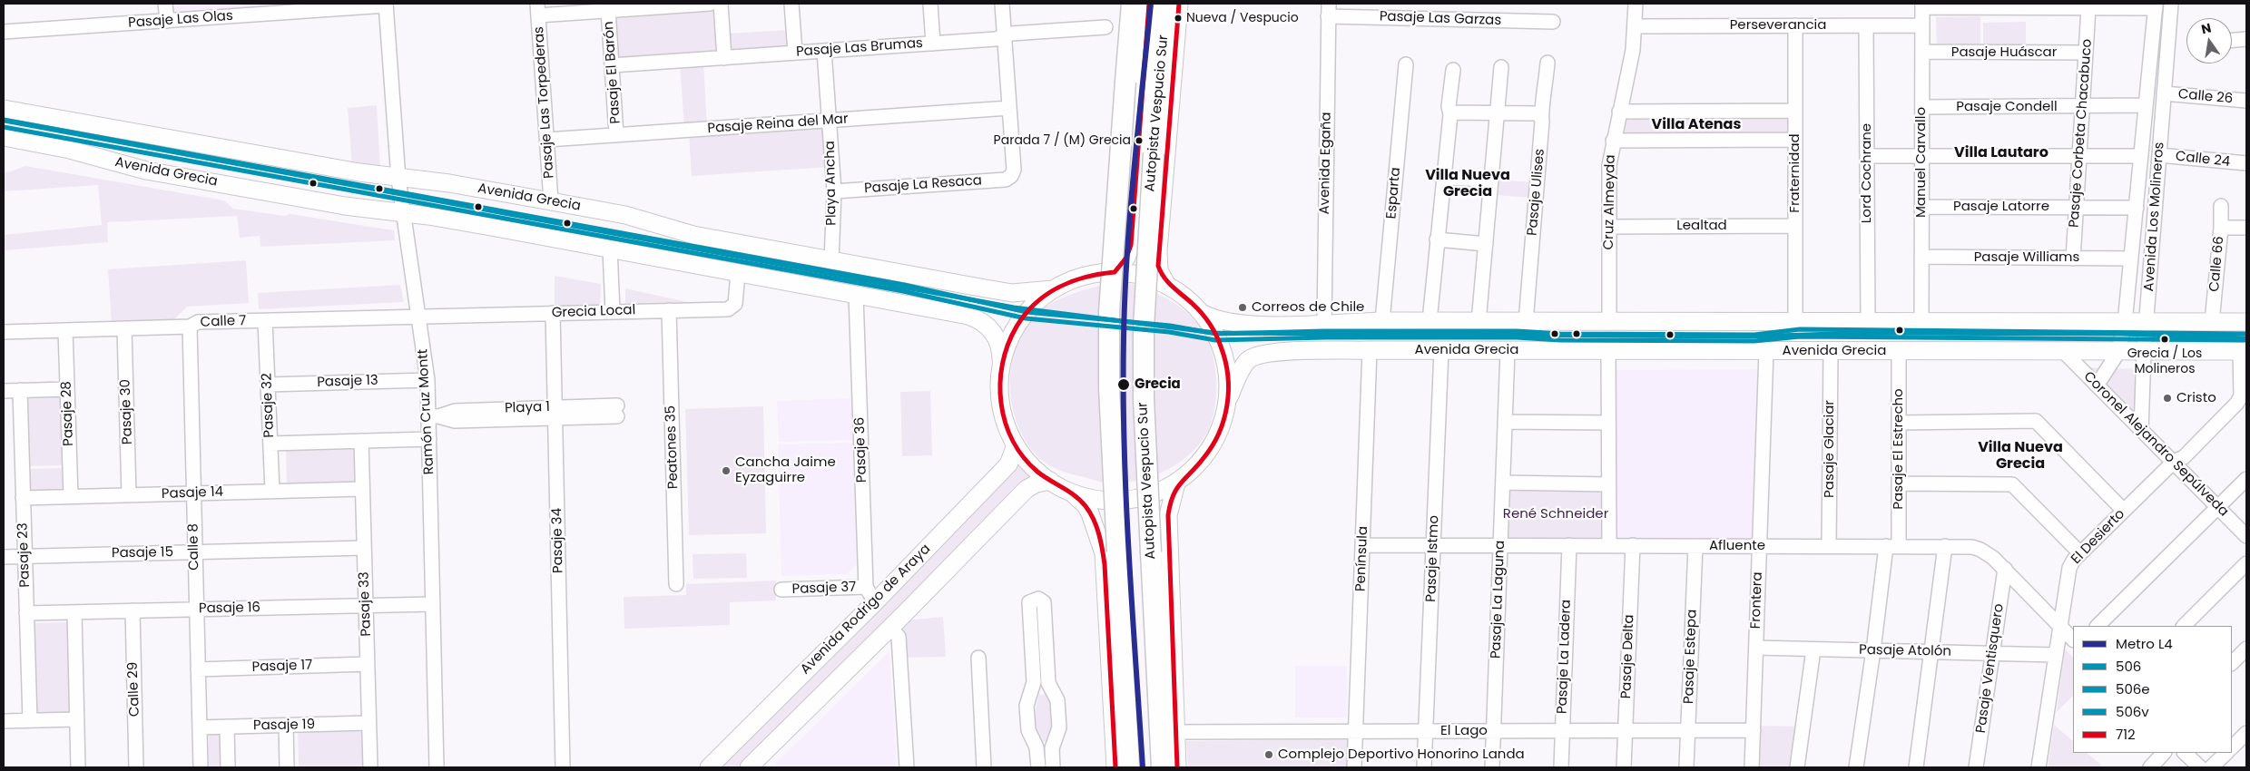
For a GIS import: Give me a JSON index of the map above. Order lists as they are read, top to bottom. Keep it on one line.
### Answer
{"streets":{"highway":["Autopista Vespucio Sur"],"main road":["Avenida Grecia","Avenida Rodrigo de Araya"],"street":["Pasaje Las Garzas","Pasaje Las Olas","Perseverancia","Pasaje Las Brumas","Pasaje Huáscar","Pasaje El Barón","Calle 26","Pasaje Las Torpederas","Pasaje Condell","Pasaje Reina del Mar","Pasaje Corbeta Chacabuco","Calle 24","Manuel Carvallo","Avenida Egaña","Fraternidad","Lord Cochrane","Playa Ancha","Pasaje La Resaca","Pasaje Ulises","Esparta","Cruz Almeyda","Pasaje Latorre","Avenida Los Molineros","Lealtad","Pasaje Williams","Calle 66","Grecia Local","Calle 7","Pasaje 13","Pasaje 32","Playa 1","Pasaje 30","Ramón Cruz Montt","Pasaje 28","Coronel Alejandro Sepúlveda","Peatones 35","Pasaje Glaciar","Pasaje El Estrecho","Pasaje 36","Pasaje 14","El Desierto","Pasaje 34","Afluente","Calle 8","Pasaje 15","Pasaje 23","Península","Pasaje Istmo","Pasaje 37","Pasaje La Laguna","Frontera","Pasaje 33","Pasaje 16","Pasaje Atolón","Pasaje La Ladera","Pasaje Delta","Pasaje Estepa","Pasaje 17","Pasaje Ventisquero","Calle 29","Pasaje 19","El Lago"]},"crossings":[["Pasaje Las Garzas","Avenida Egaña"],["Pasaje Las Olas","Ramón Cruz Montt"],["Perseverancia","Manuel Carvallo"],["Perseverancia","Fraternidad"],["Perseverancia","Lord Cochrane"],["Perseverancia","Cruz Almeyda"],["Pasaje Las Brumas","Pasaje El Barón"],["Pasaje Las Brumas","Playa Ancha"],["Pasaje Huáscar","Pasaje Corbeta Chacabuco"],["Pasaje Huáscar","Manuel Carvallo"],["Pasaje El Barón","Pasaje Reina del Mar"],["Calle 26","Avenida Los Molineros"],["Pasaje Las Torpederas","Pasaje Reina del Mar"],["Pasaje Las Torpederas","Avenida Grecia"],["Pasaje Condell","Pasaje Corbeta Chacabuco"],["Pasaje Condell","Manuel Carvallo"],["Pasaje Condell","Avenida Los Molineros"],["Pasaje Reina del Mar","Playa Ancha"],["Pasaje Reina del Mar","Pasaje La Resaca"],["Pasaje Corbeta Chacabuco","Pasaje Latorre"],["Pasaje Corbeta Chacabuco","Pasaje Williams"],["Calle 24","Avenida Los Molineros"],["Manuel Carvallo","Avenida Grecia"],["Manuel Carvallo","Pasaje Latorre"],["Manuel Carvallo","Pasaje Williams"],["Avenida Egaña","Avenida Grecia"],["Avenida Grecia","Fraternidad"],["Avenida Grecia","Lord Cochrane"],["Avenida Grecia","Playa Ancha"],["Avenida Grecia","Pasaje Ulises"],["Avenida Grecia","Esparta"],["Avenida Grecia","Cruz Almeyda"],["Avenida Grecia","Avenida Los Molineros"],["Avenida Grecia","Calle 66"],["Avenida Grecia","Grecia Local"],["Avenida Grecia","Ramón Cruz Montt"],["Avenida Grecia","Coronel Alejandro Sepúlveda"],["Avenida Grecia","Pasaje Glaciar"],["Avenida Grecia","Pasaje El Estrecho"],["Avenida Grecia","Pasaje 36"],["Avenida Grecia","El Desierto"],["Avenida Grecia","Península"],["Avenida Grecia","Pasaje Istmo"],["Avenida Grecia","Pasaje La Laguna"],["Avenida Grecia","Frontera"],["Fraternidad","Lealtad"],["Playa Ancha","Pasaje La Resaca"],["Cruz Almeyda","Lealtad"],["Pasaje Latorre","Avenida Los Molineros"],["Avenida Los Molineros","Pasaje Williams"],["Avenida Los Molineros","Coronel Alejandro Sepúlveda"],["Grecia Local","Calle 7"],["Grecia Local","Ramón Cruz Montt"],["Grecia Local","Peatones 35"],["Grecia Local","Pasaje 34"],["Calle 7","Pasaje 32"],["Calle 7","Pasaje 30"],["Calle 7","Ramón Cruz Montt"],["Calle 7","Pasaje 28"],["Calle 7","Calle 8"],["Pasaje 13","Pasaje 32"],["Pasaje 13","Ramón Cruz Montt"],["Pasaje 32","Pasaje 14"],["Playa 1","Ramón Cruz Montt"],["Playa 1","Pasaje 34"],["Pasaje 30","Pasaje 14"],["Ramón Cruz Montt","Pasaje 16"],["Pasaje 28","Pasaje 14"],["Coronel Alejandro Sepúlveda","El Desierto"],["Pasaje Glaciar","Afluente"],["Pasaje El Estrecho","Afluente"],["Pasaje El Estrecho","Pasaje Atolón"],["Pasaje 36","Pasaje 37"],["Pasaje 36","Avenida Rodrigo de Araya"],["Pasaje 14","Calle 8"],["Pasaje 14","Pasaje 23"],["Pasaje 14","Pasaje 33"],["El Desierto","Afluente"],["El Desierto","Pasaje Atolón"],["Afluente","Península"],["Afluente","Pasaje Istmo"],["Afluente","Pasaje La Laguna"],["Afluente","Frontera"],["Afluente","Pasaje La Ladera"],["Afluente","Pasaje Delta"],["Afluente","Pasaje Estepa"],["Afluente","Pasaje Ventisquero"],["Calle 8","Pasaje 15"],["Calle 8","Pasaje 16"],["Calle 8","Pasaje 17"],["Calle 8","Pasaje 19"],["Pasaje 15","Pasaje 23"],["Pasaje 15","Pasaje 33"],["Pasaje 23","Pasaje 16"],["Península","El Lago"],["Pasaje Istmo","El Lago"],["Pasaje La Laguna","El Lago"],["Frontera","Pasaje Atolón"],["Frontera","El Lago"],["Pasaje 33","Pasaje 16"],["Pasaje 33","Pasaje 17"],["Pasaje 33","Pasaje 19"],["Pasaje 16","Calle 29"],["Pasaje Atolón","Pasaje Ventisquero"],["Pasaje La Ladera","El Lago"],["Pasaje Delta","El Lago"],["Pasaje Estepa","El Lago"]],"districts":["Villa Atenas","Villa Lautaro","Villa Nueva Grecia","Villa Nueva Grecia"],"parks":["René Schneider"],"places":["Nueva / Vespucio","Parada 7 / (M) Grecia","Correos de Chile","Grecia / Los Molineros","Grecia","Cristo","Cancha Jaime Eyzaguirre","Complejo Deportivo Honorino Landa"],"lines":["metro line L4","transit line 712","transit line 506","transit line 506v","transit line 506e"],"legend":["Metro L4","506","506e","506v","712"],"north":"top"}
